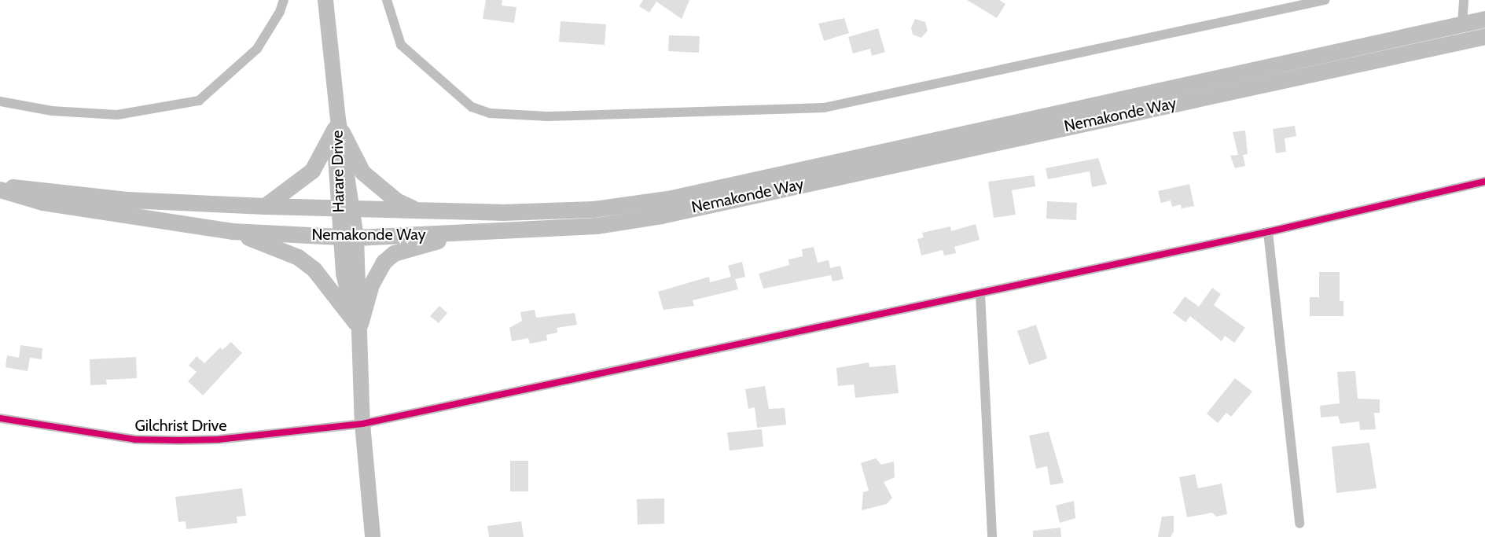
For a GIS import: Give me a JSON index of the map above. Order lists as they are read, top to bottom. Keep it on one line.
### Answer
{"streets":{"highway":["Nemakonde Way"],"main road":["Harare Drive"],"street":["Gilchrist Drive"]},"crossings":[["Nemakonde Way","Harare Drive"],["Harare Drive","Gilchrist Drive"]]}
